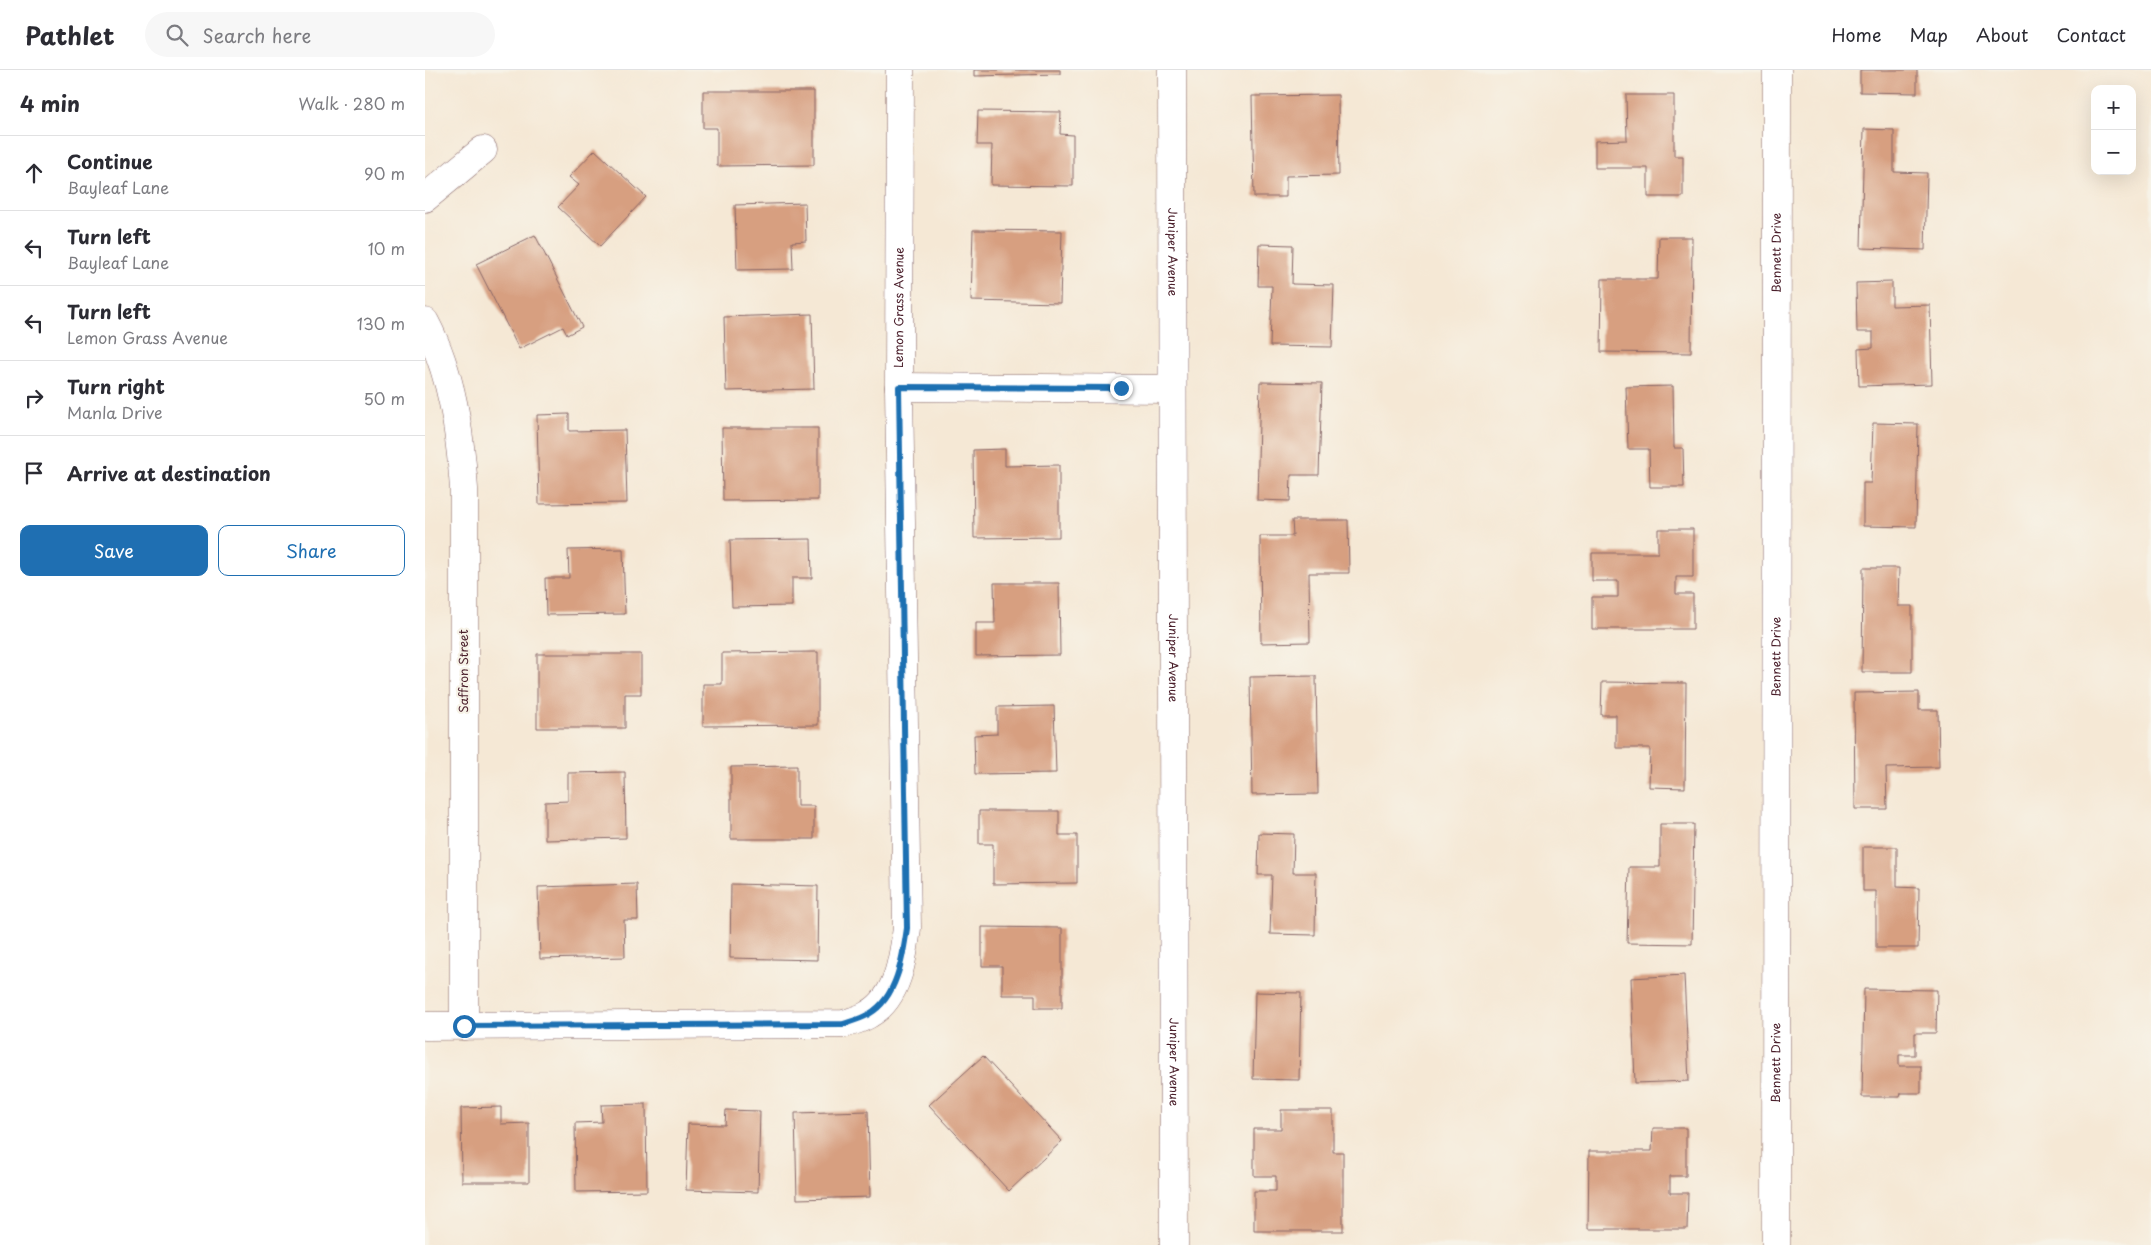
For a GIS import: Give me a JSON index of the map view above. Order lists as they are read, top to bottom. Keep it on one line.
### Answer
{"streets":{"street":["Juniper Avenue","Bennett Drive","Lemon Grass Avenue","Saffron Street"]},"crossings":[["Lemon Grass Avenue","Saffron Street"]],"page":{"header":"Pathlet","search":"Search here","nav":["Home","Map","About","Contact"],"heading":["4 min","Walk · 280 m"],"map_buttons":["+","−"],"list":[["Continue","Bayleaf Lane","90 m"],["Turn left","Bayleaf Lane","10 m"],["Turn left","Lemon Grass Avenue","130 m"],["Turn right","Manla Drive","50 m"],"Arrive at destination"],"buttons":["Save","Share"]}}
